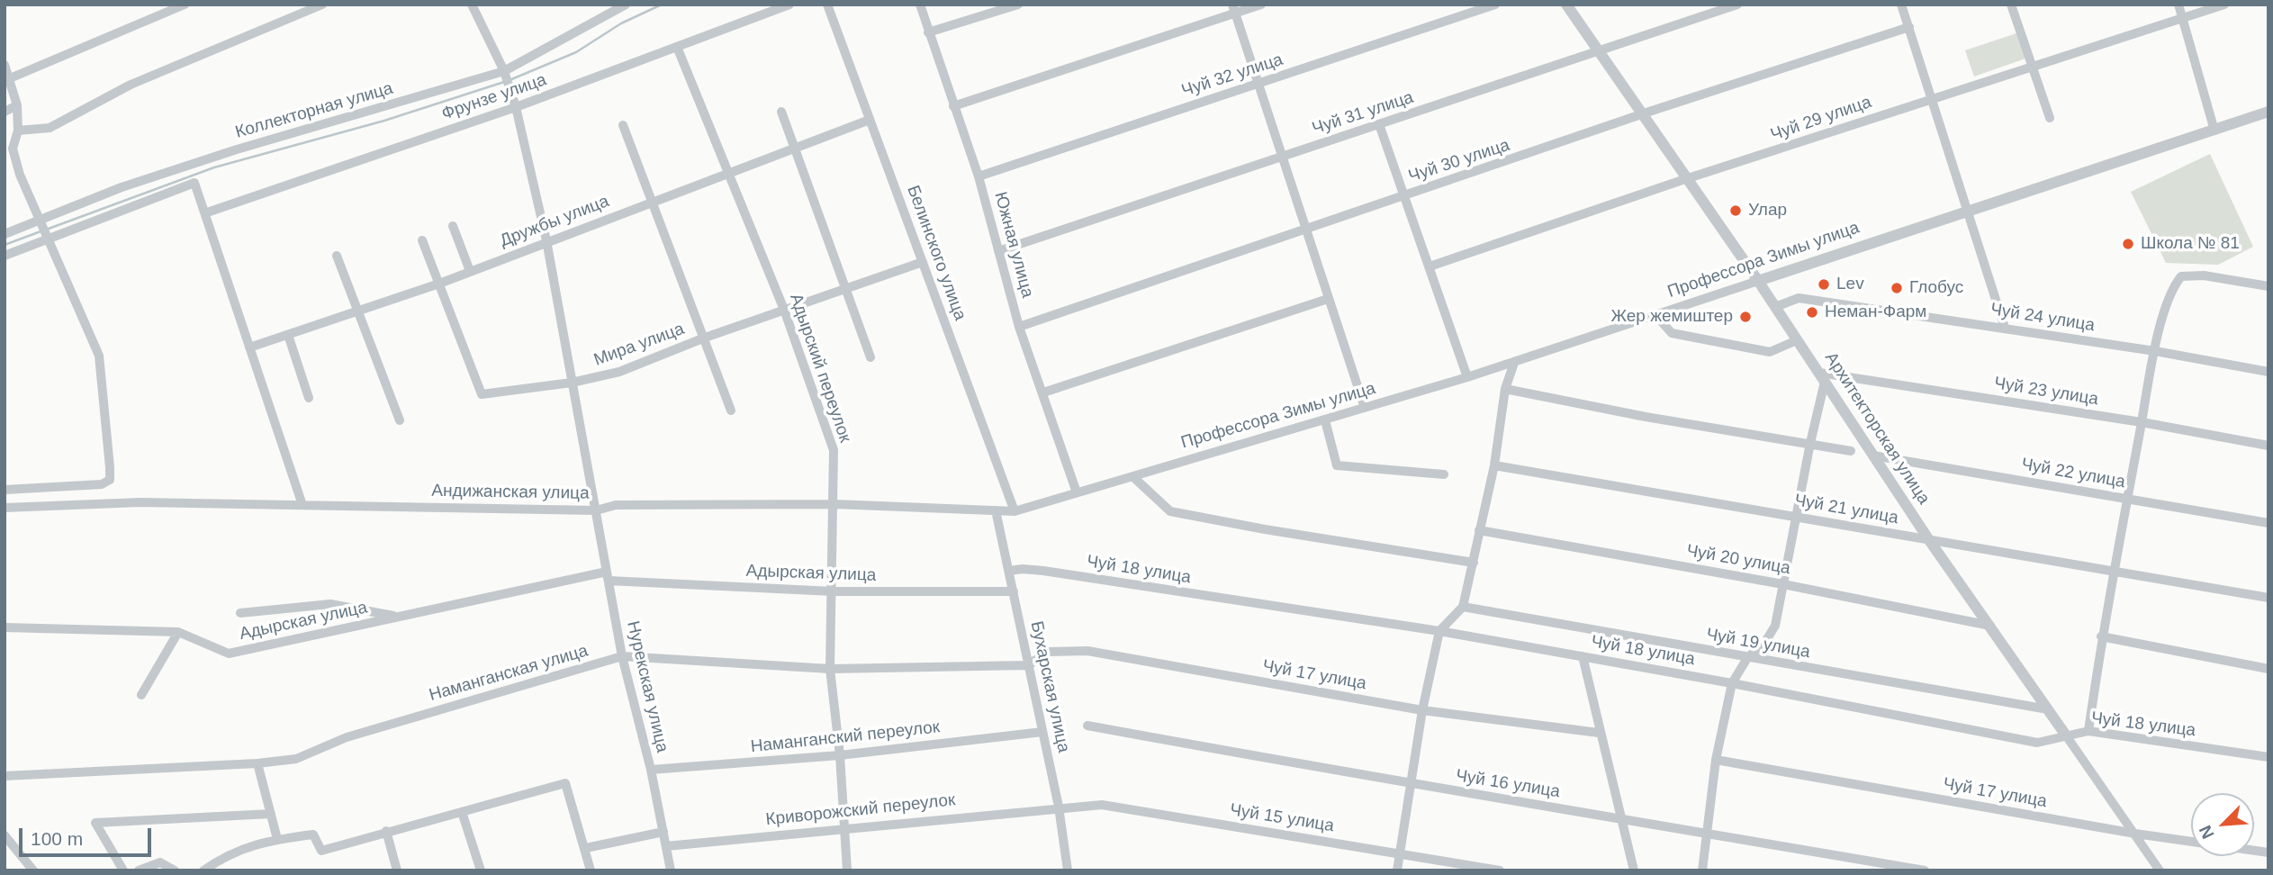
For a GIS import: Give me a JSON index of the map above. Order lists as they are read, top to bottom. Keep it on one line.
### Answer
{"streets":{"street":["Чуй 32 улица","Фрунзе улица","Коллекторная улица","Чуй 31 улица","Чуй 29 улица","Чуй 30 улица","Дружбы улица","Южная улица","Белинского улица","Профессора Зимы улица","Чуй 24 улица","Мира улица","Адырский переулок","Чуй 23 улица","Архитекторская улица","Чуй 22 улица","Андижанская улица","Чуй 21 улица","Чуй 20 улица","Чуй 18 улица","Адырская улица","Чуй 19 улица","Наманганская улица","Чуй 17 улица","Нурекская улица","Бухарская улица","Наманганский переулок","Чуй 16 улица","Криворожский переулок","Чуй 15 улица"]},"crossings":[["Чуй 32 улица","Южная улица"],["Фрунзе улица","Адырский переулок"],["Фрунзе улица","Нурекская улица"],["Коллекторная улица","Нурекская улица"],["Чуй 31 улица","Южная улица"],["Чуй 31 улица","Архитекторская улица"],["Чуй 29 улица","Архитекторская улица"],["Чуй 30 улица","Южная улица"],["Чуй 30 улица","Архитекторская улица"],["Дружбы улица","Белинского улица"],["Дружбы улица","Мира улица"],["Дружбы улица","Адырский переулок"],["Дружбы улица","Нурекская улица"],["Южная улица","Профессора Зимы улица"],["Белинского улица","Профессора Зимы улица"],["Белинского улица","Мира улица"],["Белинского улица","Андижанская улица"],["Профессора Зимы улица","Архитекторская улица"],["Профессора Зимы улица","Андижанская улица"],["Чуй 24 улица","Архитекторская улица"],["Мира улица","Адырский переулок"],["Мира улица","Нурекская улица"],["Адырский переулок","Андижанская улица"],["Адырский переулок","Адырская улица"],["Адырский переулок","Наманганская улица"],["Адырский переулок","Наманганский переулок"],["Адырский переулок","Криворожский переулок"],["Чуй 23 улица","Архитекторская улица"],["Архитекторская улица","Чуй 22 улица"],["Архитекторская улица","Чуй 21 улица"],["Архитекторская улица","Чуй 20 улица"],["Архитекторская улица","Чуй 18 улица"],["Архитекторская улица","Чуй 19 улица"],["Архитекторская улица","Чуй 17 улица"],["Андижанская улица","Нурекская улица"],["Андижанская улица","Бухарская улица"],["Чуй 18 улица","Бухарская улица"],["Адырская улица","Нурекская улица"],["Адырская улица","Бухарская улица"],["Наманганская улица","Чуй 17 улица"],["Наманганская улица","Нурекская улица"],["Наманганская улица","Бухарская улица"],["Чуй 17 улица","Бухарская улица"],["Нурекская улица","Наманганский переулок"],["Нурекская улица","Криворожский переулок"],["Бухарская улица","Наманганский переулок"],["Бухарская улица","Криворожский переулок"],["Бухарская улица","Чуй 15 улица"],["Криворожский переулок","Чуй 15 улица"]],"places":["Улар","Школа № 81","Lev","Глобус","Неман-Фарм","Жер жемиштер"],"scale_bar":"100 m","north":"bottom left"}
